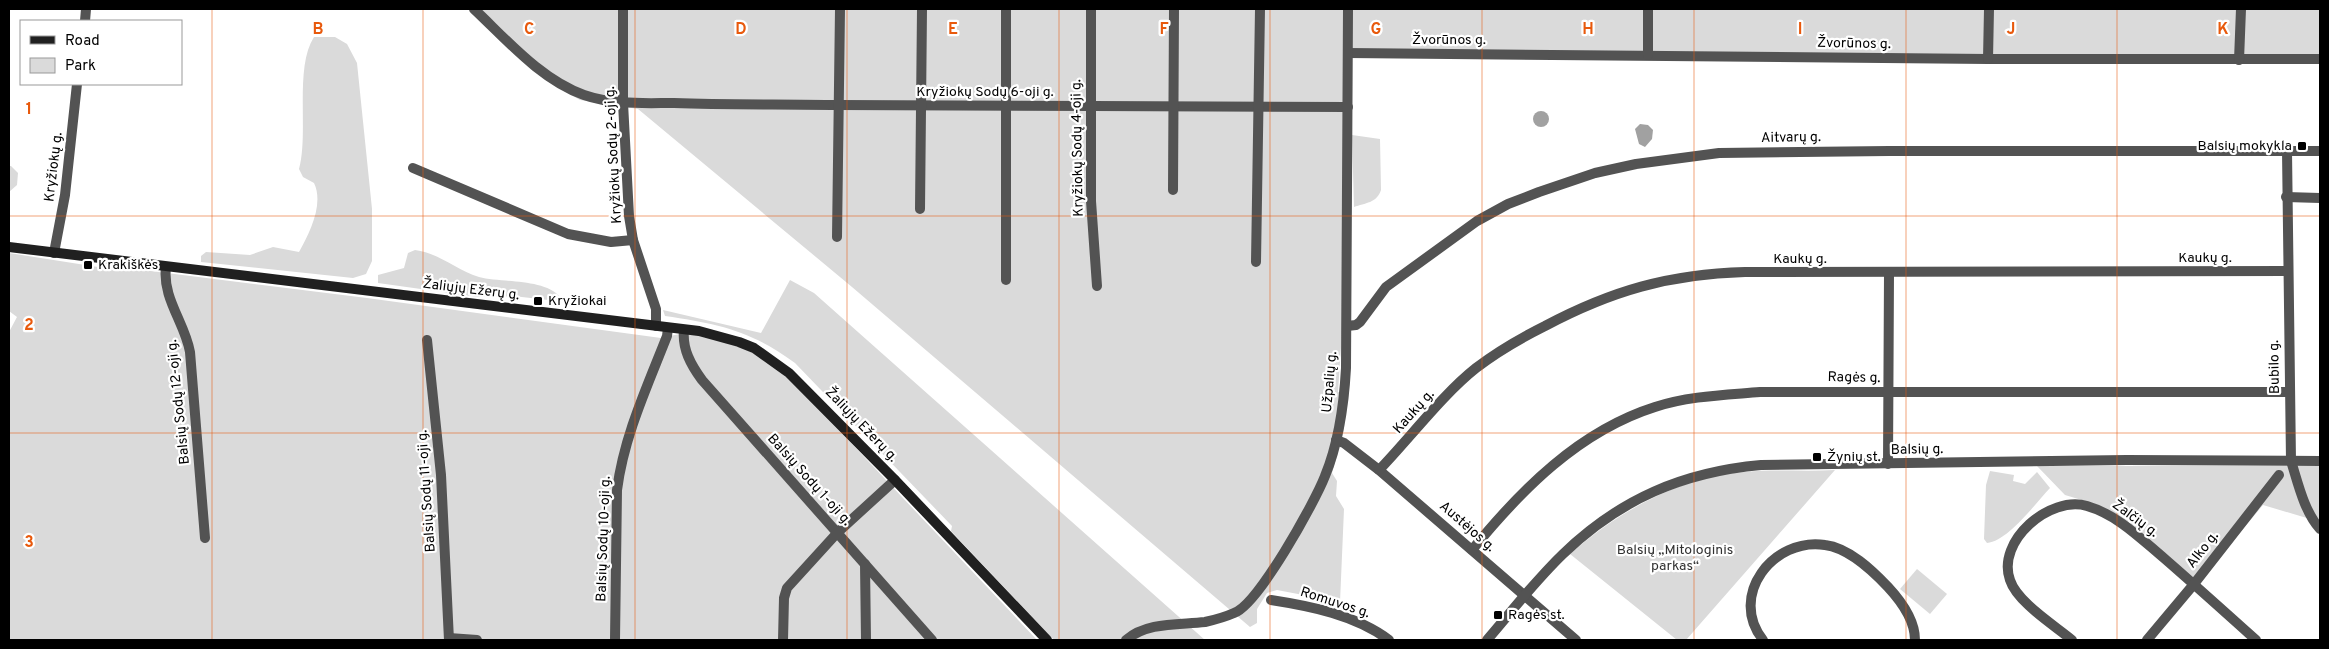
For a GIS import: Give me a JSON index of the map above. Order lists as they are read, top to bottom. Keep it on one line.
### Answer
{"streets":{"main road":["Žaliųjų Ežerų g."],"street":["Žvorūnos g.","Kryžiokų Sodų 6-oji g.","Aitvarų g.","Kryžiokų Sodų 4-oji g.","Kryžiokų Sodų 2-oji g.","Kryžiokų g.","Kaukų g.","Bubilo g.","Ragės g.","Užpalių g.","Balsių Sodų 12-oji g.","Balsių g.","Balsių Sodų 1-oji g.","Balsių Sodų 11-oji g.","Žalčių g.","Austėjos g.","Balsių Sodų 10-oji g.","Alko g.","Romuvos g."]},"crossings":[["Žvorūnos g.","Užpalių g."],["Kryžiokų Sodų 6-oji g.","Kryžiokų Sodų 4-oji g."],["Kryžiokų Sodų 6-oji g.","Kryžiokų Sodų 2-oji g."],["Kryžiokų Sodų 6-oji g.","Užpalių g."],["Aitvarų g.","Bubilo g."],["Aitvarų g.","Užpalių g."],["Kryžiokų Sodų 2-oji g.","Žaliųjų Ežerų g."],["Kryžiokų g.","Žaliųjų Ežerų g."],["Kaukų g.","Bubilo g."],["Kaukų g.","Austėjos g."],["Žaliųjų Ežerų g.","Balsių Sodų 12-oji g."],["Žaliųjų Ežerų g.","Balsių Sodų 1-oji g."],["Žaliųjų Ežerų g.","Balsių Sodų 10-oji g."],["Bubilo g.","Ragės g."],["Bubilo g.","Balsių g."],["Ragės g.","Austėjos g."],["Užpalių g.","Austėjos g."],["Balsių g.","Austėjos g."],["Žalčių g.","Alko g."]],"parks":["Balsių „Mitologinis parkas“"],"places":{"transit":["Balsių mokykla","Krakiškės","Kryžiokai","Žynių st.","Ragės st."]},"legend":["Road","Park"],"grid":{"columns":["B","C","D","E","F","G","H","I","J","K"],"rows":["1","2","3"]}}
